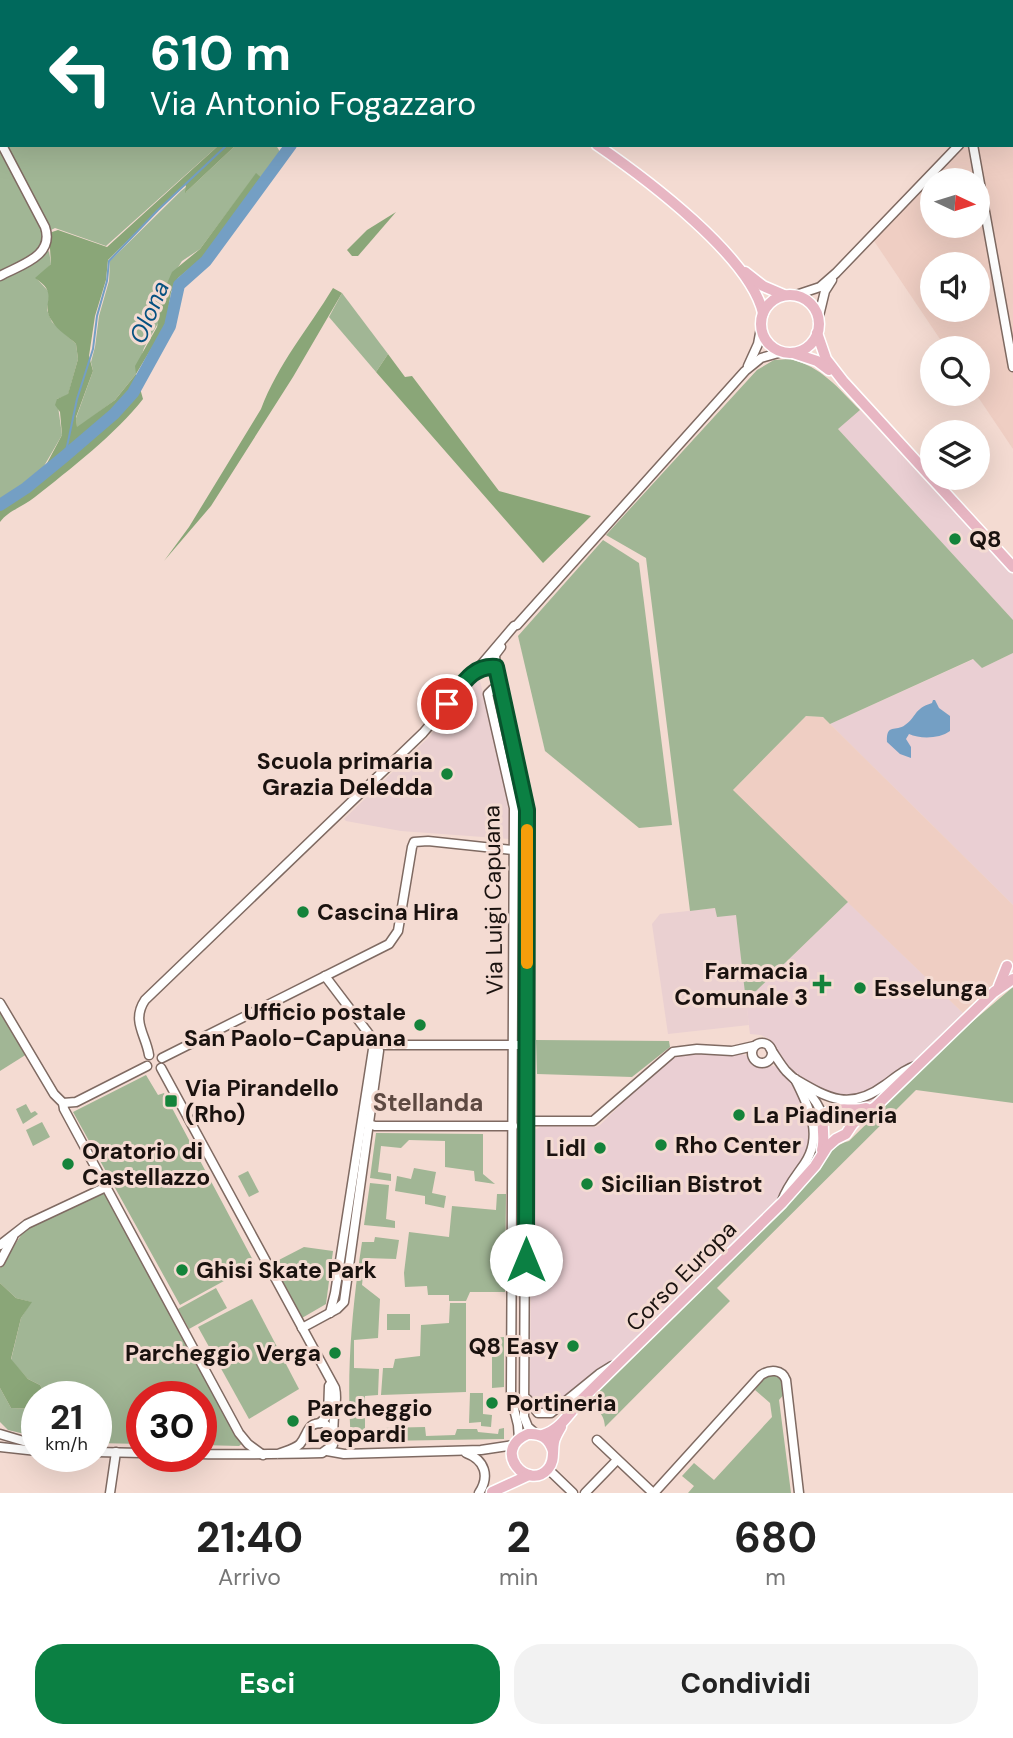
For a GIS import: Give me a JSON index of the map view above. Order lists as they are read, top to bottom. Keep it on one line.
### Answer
{"streets":{"main road":["Corso Europa"],"street":["Via Luigi Capuana"]},"crossings":[["Via Luigi Capuana","Corso Europa"]],"districts":["Stellanda"],"water":["Olona"],"places":{"other":["Q8","Scuola primaria Grazia Deledda","Cascina Hira","Esselunga","Ufficio postale San Paolo-Capuana","La Piadineria","Rho Center","Lidl","Oratorio di Castellazzo","Sicilian Bistrot","Ghisi Skate Park","Q8 Easy","Parcheggio Verga","Portineria","Parcheggio Leopardi"],"health":["Farmacia Comunale 3"],"transit":["Via Pirandello (Rho)"]},"north":"right","page":{"turn":["610 m","Via Antonio Fogazzaro"],"speed":"21 km/h","limit":"30","eta":["21:40","Arrivo","2","min","680","m"],"buttons":["Esci","Condividi"]}}
